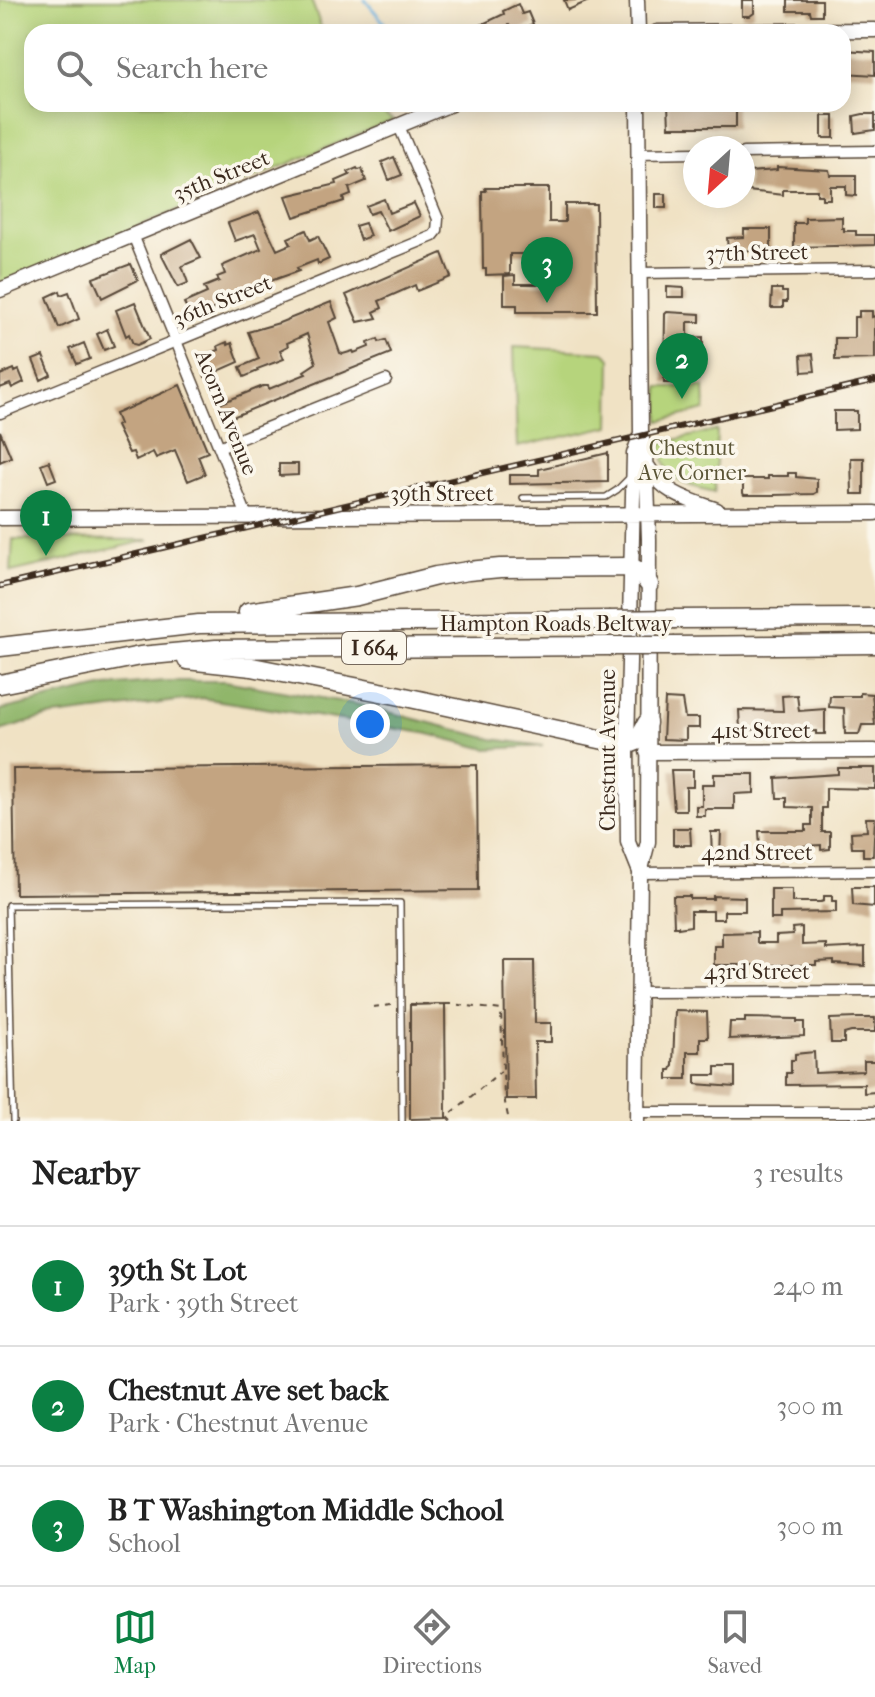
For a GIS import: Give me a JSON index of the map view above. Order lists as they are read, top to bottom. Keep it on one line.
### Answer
{"streets":{"highway":["Hampton Roads Beltway","I 664"],"main road":["35th Street","39th Street","41st Street","Chestnut Avenue"],"street":["37th Street","36th Street","Acorn Avenue","42nd Street","43rd Street"]},"crossings":[["35th Street","36th Street"],["35th Street","Acorn Avenue"],["37th Street","Chestnut Avenue"],["36th Street","Acorn Avenue"],["Acorn Avenue","39th Street"],["39th Street","Chestnut Avenue"],["41st Street","Chestnut Avenue"],["Chestnut Avenue","42nd Street"],["Chestnut Avenue","43rd Street"]],"parks":["Chestnut Ave Corner"],"north":"bottom left","page":{"search":"Search here","pins":["3","2","1"],"heading":["Nearby","3 results"],"list":[{"mark":"1","name":"39th St Lot","note":"Park · 39th Street","value":"240 m"},{"mark":"2","name":"Chestnut Ave set back","note":"Park · Chestnut Avenue","value":"300 m"},{"mark":"3","name":"B T Washington Middle School","note":"School","value":"300 m"}],"nav":["Map","Directions","Saved"]}}
